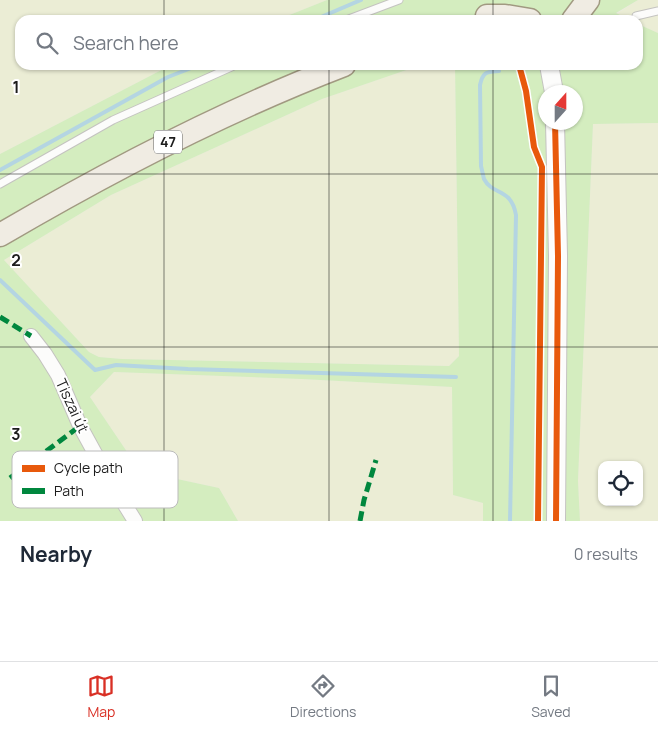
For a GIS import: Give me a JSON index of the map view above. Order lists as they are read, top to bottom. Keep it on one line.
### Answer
{"streets":{"main road":["47"],"street":["Tiszai út"]},"legend":["Cycle path","Path"],"north":"top","page":{"search":"Search here","heading":["Nearby","0 results"],"nav":["Map","Directions","Saved"]},"grid":{"rows":["1","2","3"]}}
